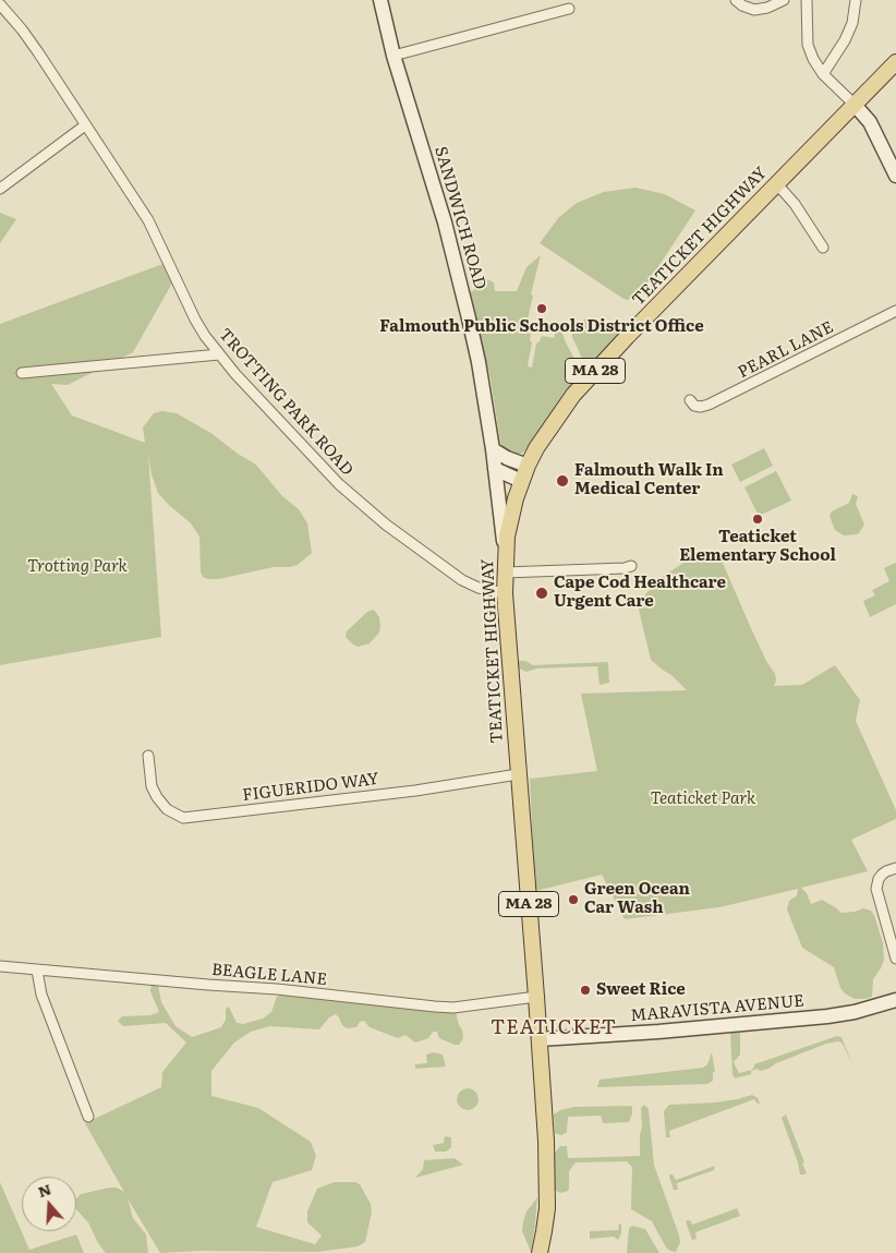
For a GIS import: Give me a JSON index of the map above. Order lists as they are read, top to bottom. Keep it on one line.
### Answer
{"streets":{"main road":["SANDWICH ROAD","TEATICKET HIGHWAY","MA 28","MARAVISTA AVENUE"],"street":["PEARL LANE","TROTTING PARK ROAD","FIGUERIDO WAY","BEAGLE LANE"]},"crossings":[["SANDWICH ROAD","TEATICKET HIGHWAY"],["TEATICKET HIGHWAY","TROTTING PARK ROAD"],["TEATICKET HIGHWAY","FIGUERIDO WAY"],["TEATICKET HIGHWAY","BEAGLE LANE"],["TEATICKET HIGHWAY","MARAVISTA AVENUE"]],"districts":["TEATICKET"],"parks":["Trotting Park","Teaticket Park"],"places":["Falmouth Public Schools District Office","Falmouth Walk In Medical Center","Teaticket Elementary School","Cape Cod Healthcare Urgent Care","Green Ocean Car Wash","Sweet Rice"],"north":"top"}
